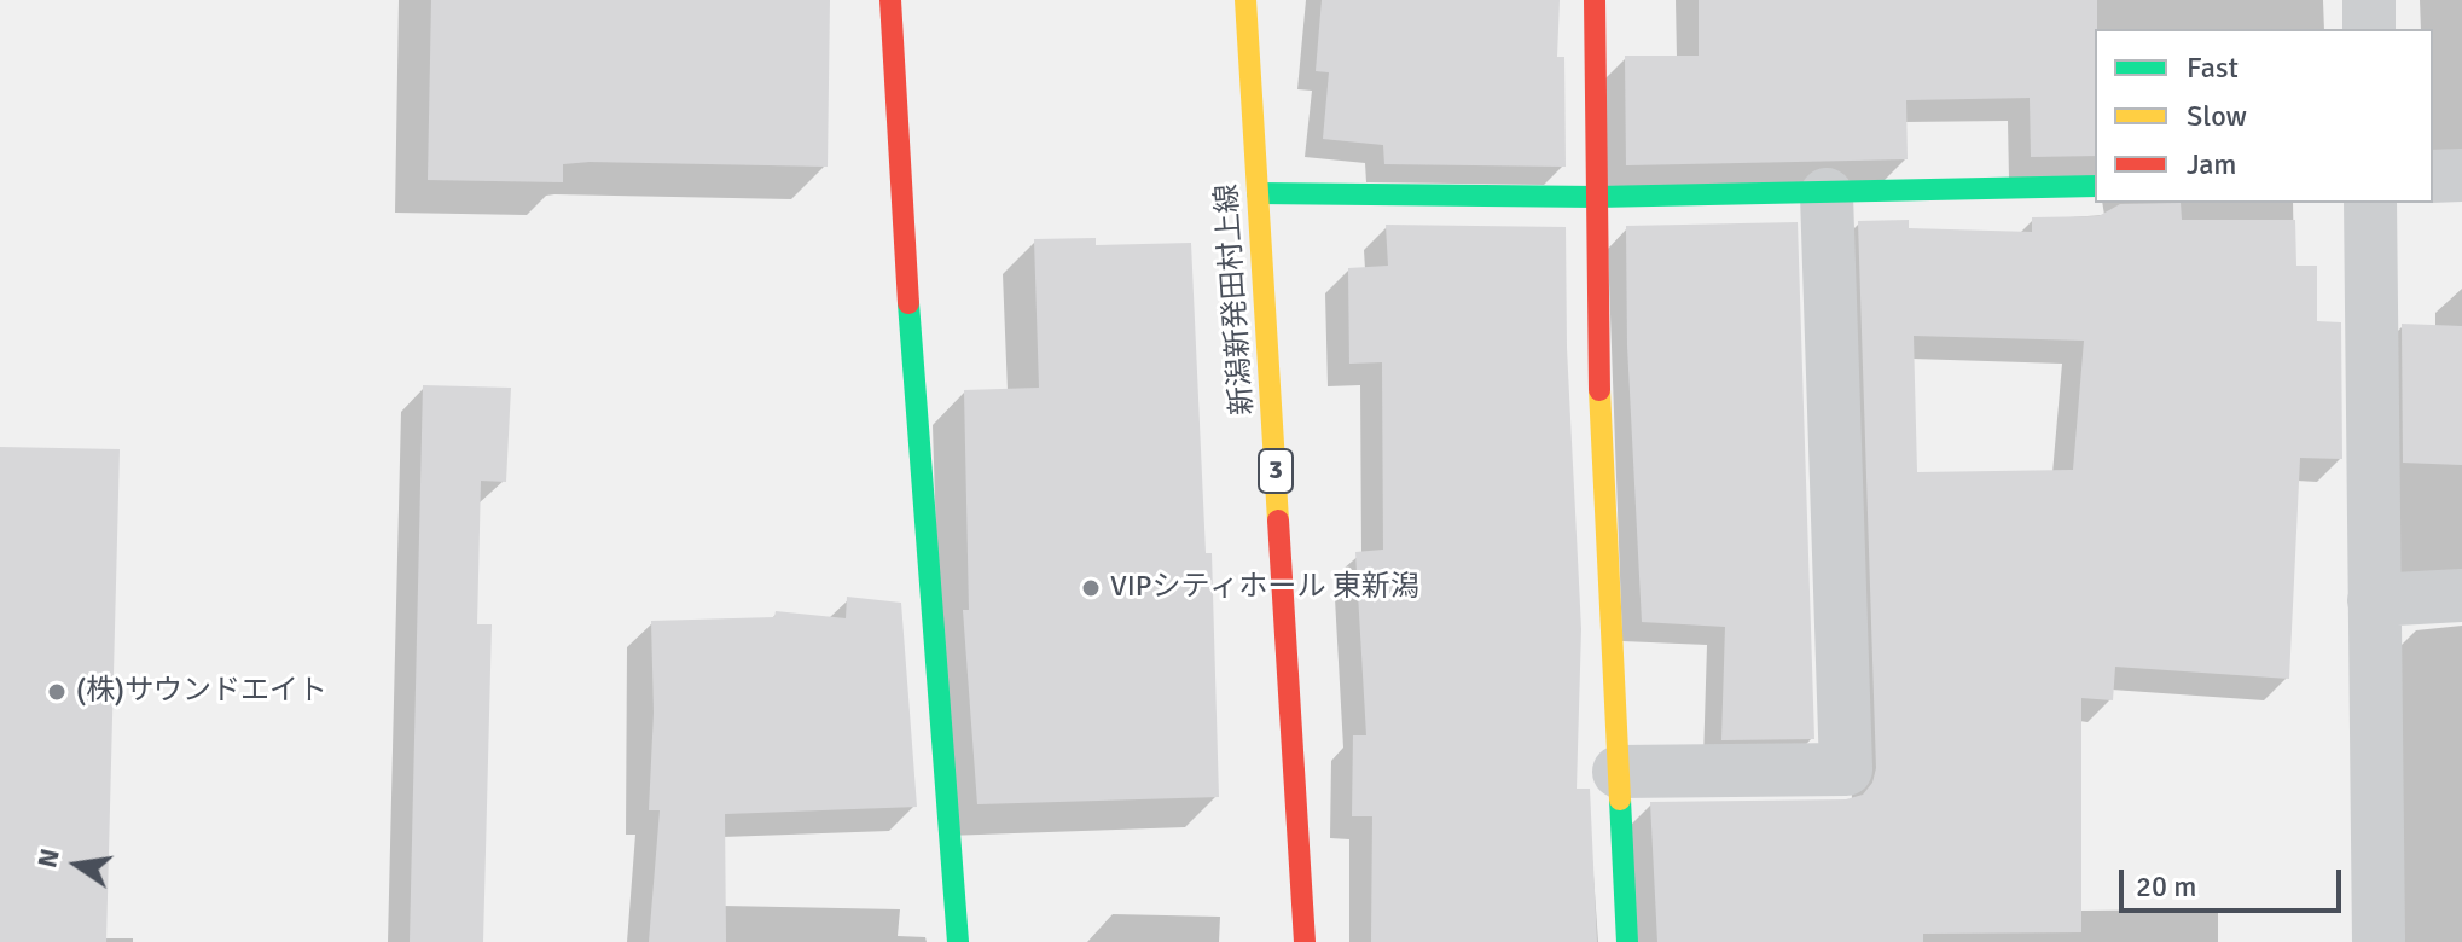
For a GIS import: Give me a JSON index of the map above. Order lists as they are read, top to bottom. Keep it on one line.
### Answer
{"streets":{"street":["新潟新発田村上線","3"]},"places":["VIPシティホール 東新潟","(株)サウンドエイト"],"legend":["Fast","Slow","Jam"],"scale_bar":"20 m","north":"left"}
